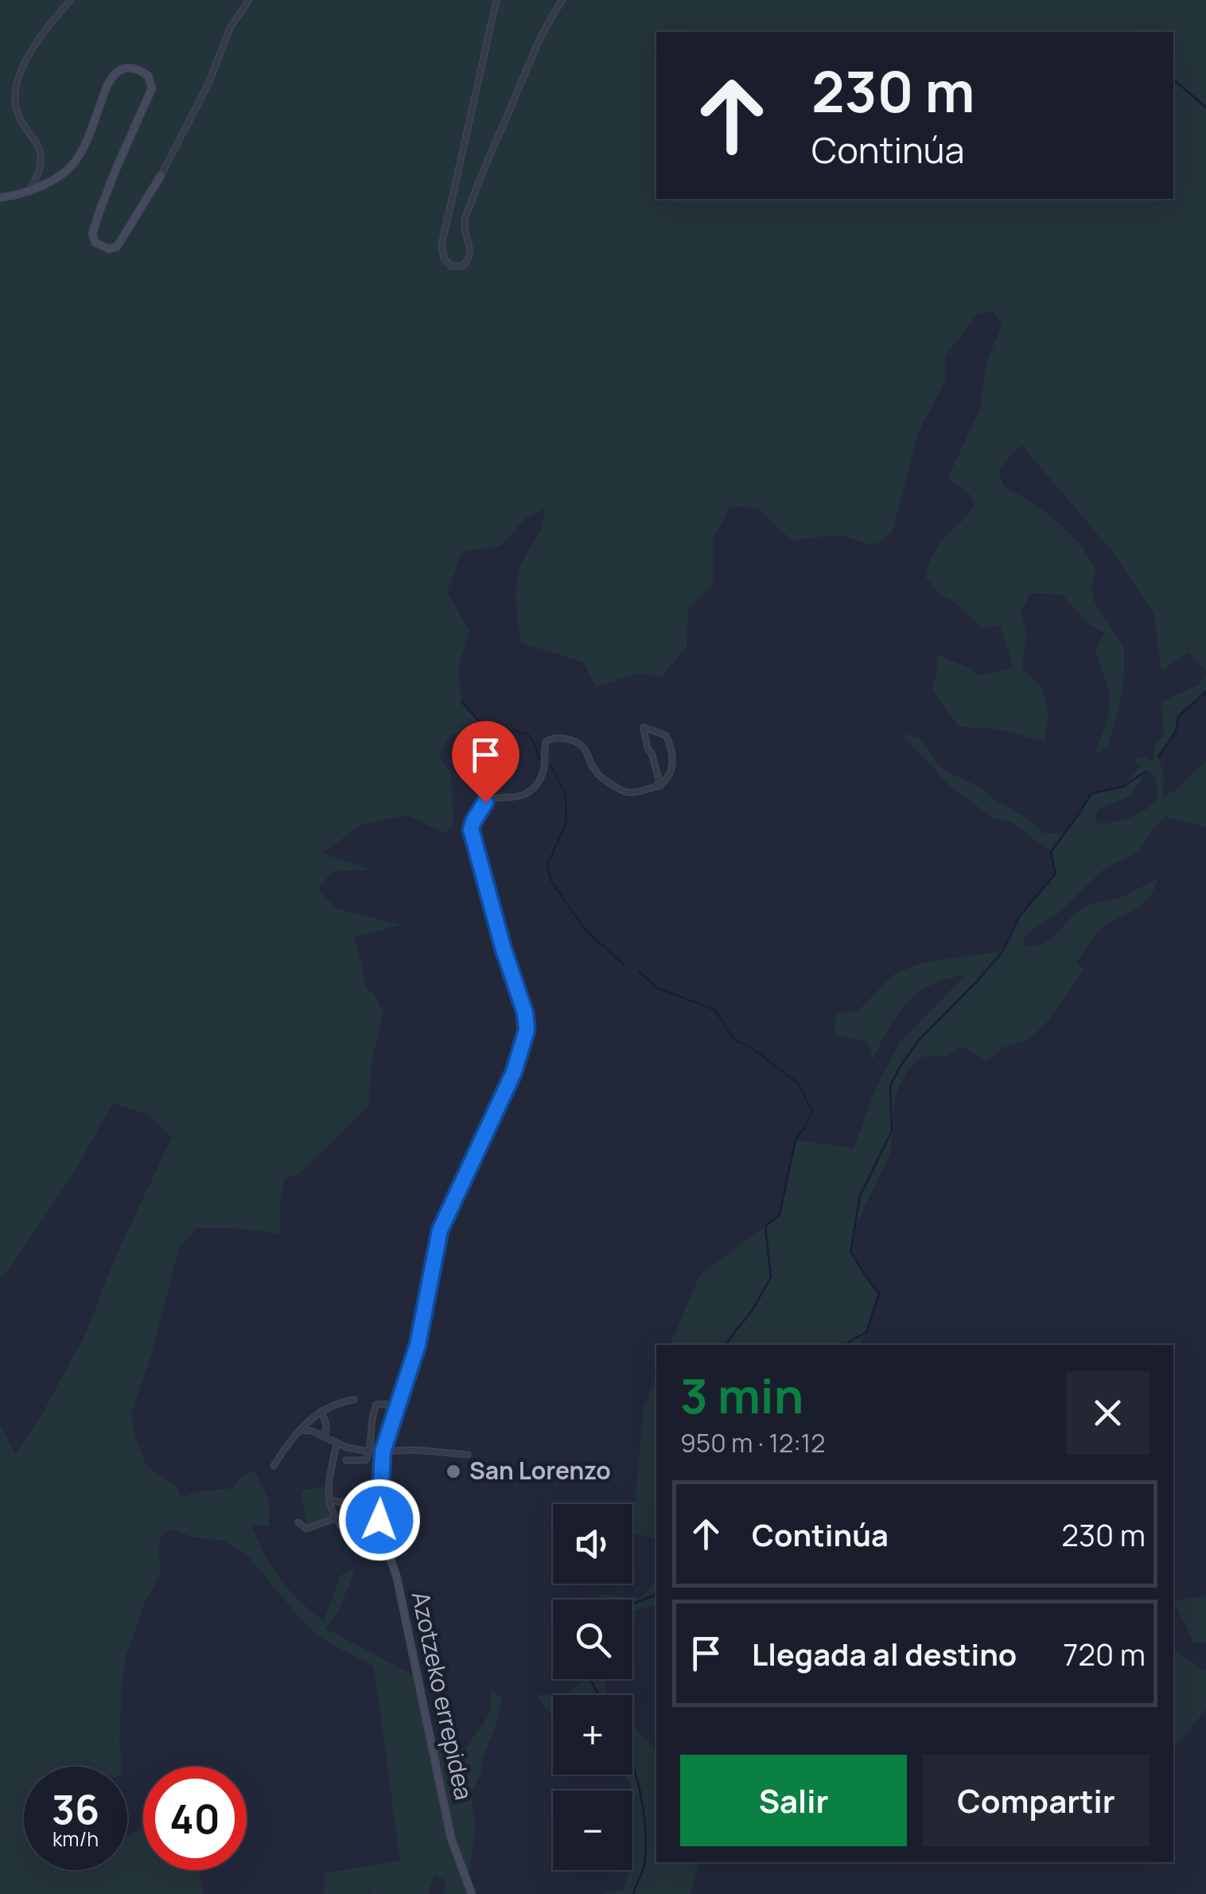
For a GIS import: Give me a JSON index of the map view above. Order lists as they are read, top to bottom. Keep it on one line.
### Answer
{"streets":{"street":["Azotzeko errepidea"]},"places":["San Lorenzo"],"page":{"turn":["230 m","Continúa"],"heading":["3 min","950 m · 12:12"],"list":[{"name":"Continúa","value":"230 m"},{"name":"Llegada al destino","value":"720 m"}],"map_buttons":["+","−"],"buttons":["Salir","Compartir"],"speed":"36 km/h","limit":"40"}}
